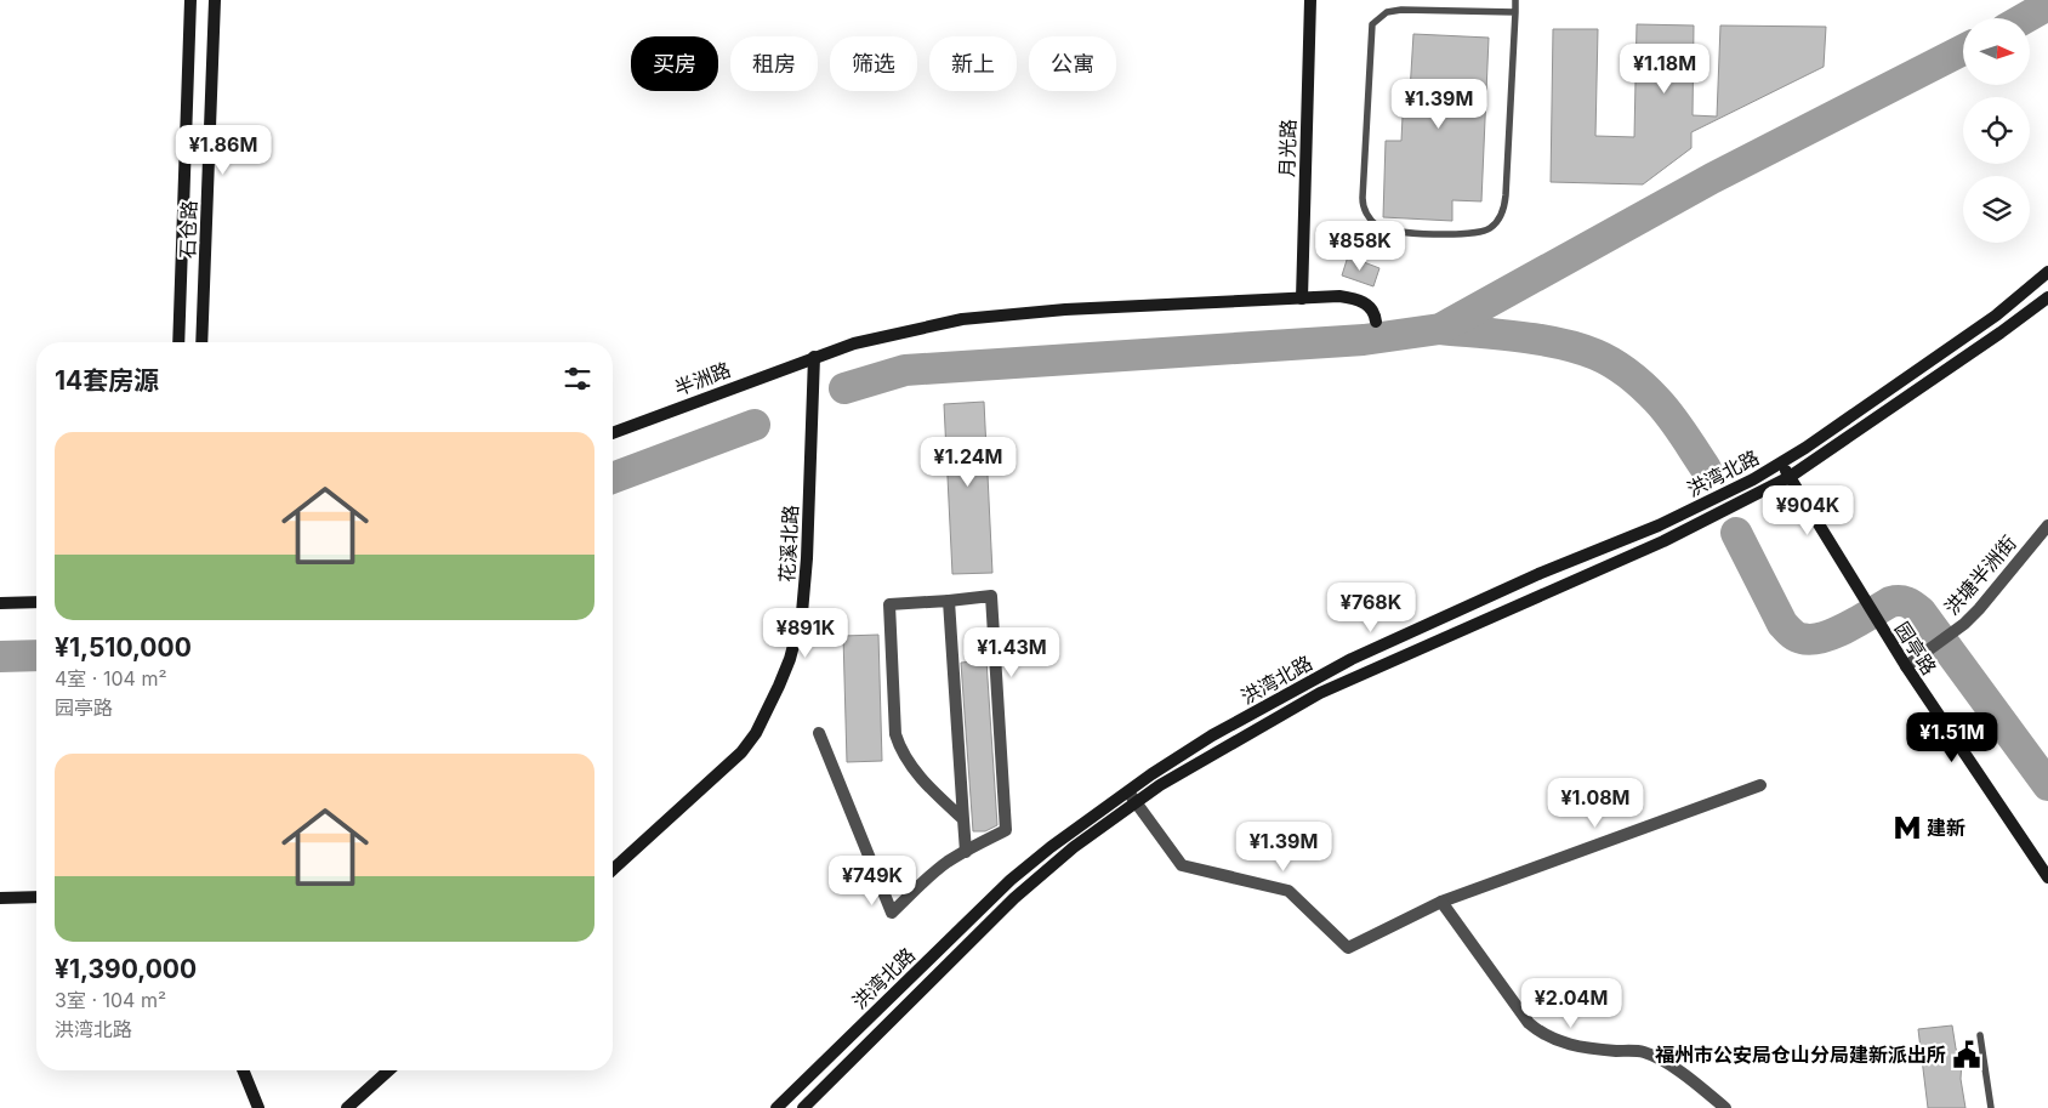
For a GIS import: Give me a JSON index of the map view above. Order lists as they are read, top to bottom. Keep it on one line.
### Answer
{"streets":{"street":["月光路","石仓路","半洲路","洪湾北路","花溪北路","洪塘半洲街","园亭路"]},"crossings":[["月光路","半洲路"],["半洲路","花溪北路"],["洪湾北路","园亭路"],["洪塘半洲街","园亭路"]],"places":{"metro station":["建新"],"public building":["福州市公安局仓山分局建新派出所"]},"north":"right","page":{"chip":["买房","租房","筛选","新上","公寓"],"price":["¥1.18M","¥1.39M","¥1.86M","¥858K","¥1.24M","¥904K","¥768K","¥891K","¥1.43M","¥1.51M","¥1.08M","¥1.39M","¥749K","¥2.04M"],"heading":"14套房源","list":[{"name":"¥1,510,000","note":"4室 · 104 m² · 园亭路"},{"name":"¥1,390,000","note":"3室 · 104 m² · 洪湾北路"}]}}
